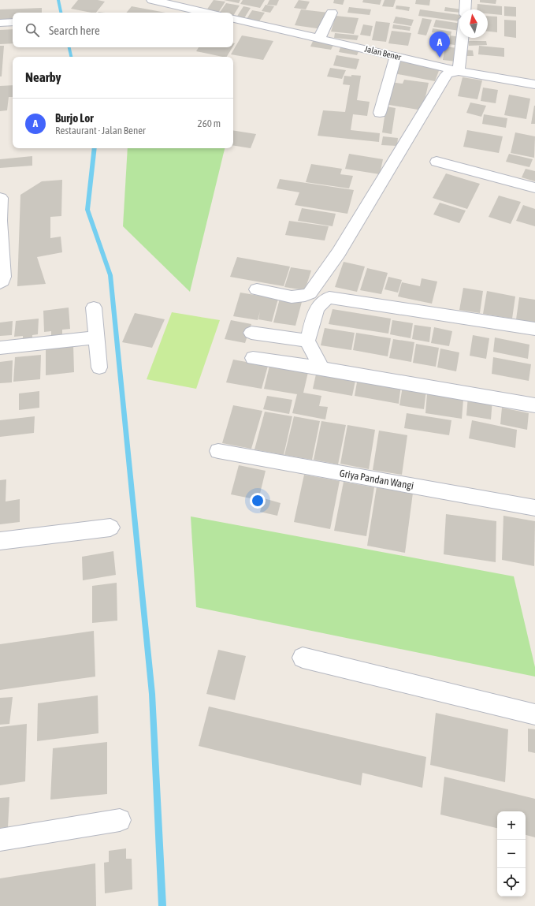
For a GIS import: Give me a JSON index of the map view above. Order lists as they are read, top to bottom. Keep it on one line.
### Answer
{"streets":{"street":["Jalan Bener","Griya Pandan Wangi"]},"north":"top","page":{"search":"Search here","pins":"A","heading":"Nearby","list":[{"mark":"A","name":"Burjo Lor","note":"Restaurant · Jalan Bener","value":"260 m"}],"map_buttons":["+","−"]}}
